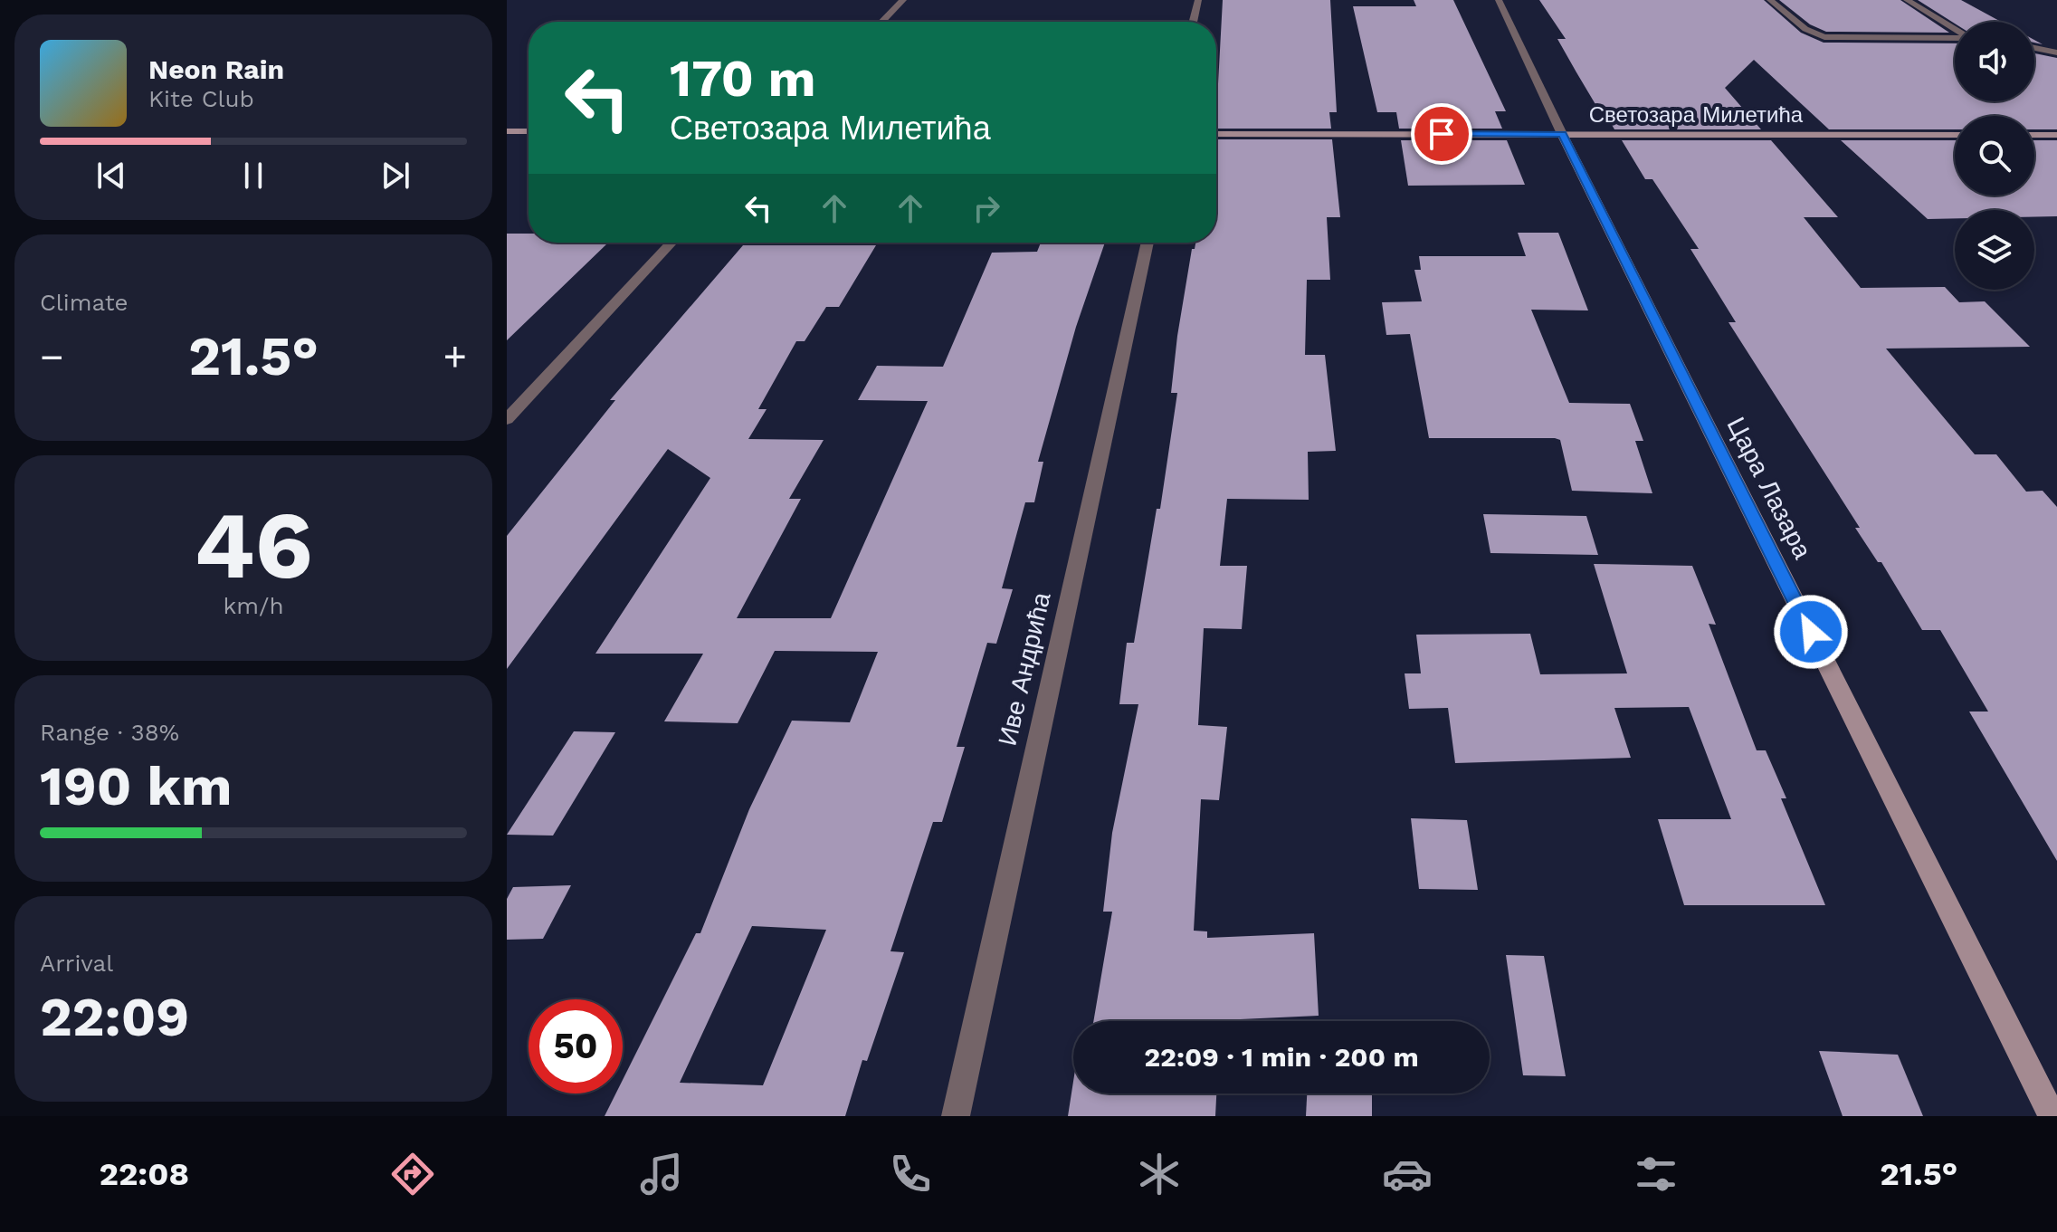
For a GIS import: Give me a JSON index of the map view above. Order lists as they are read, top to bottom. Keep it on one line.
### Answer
{"streets":{"main road":["Светозара Милетића","Цара Лазара"],"street":["Иве Андрића"]},"crossings":[["Светозара Милетића","Цара Лазара"]],"page":{"turn":["170 m","Светозара Милетића"],"song":["Neon Rain","Kite Club"],"tile":["Climate",["46","km/h"],["Range · 38%","190 km"],["Arrival","22:09"]],"heat":["−","21.5°","+"],"limit":"50","trip":"22:09 · 1 min · 200 m","tabs":["22:08","21.5°"]}}
